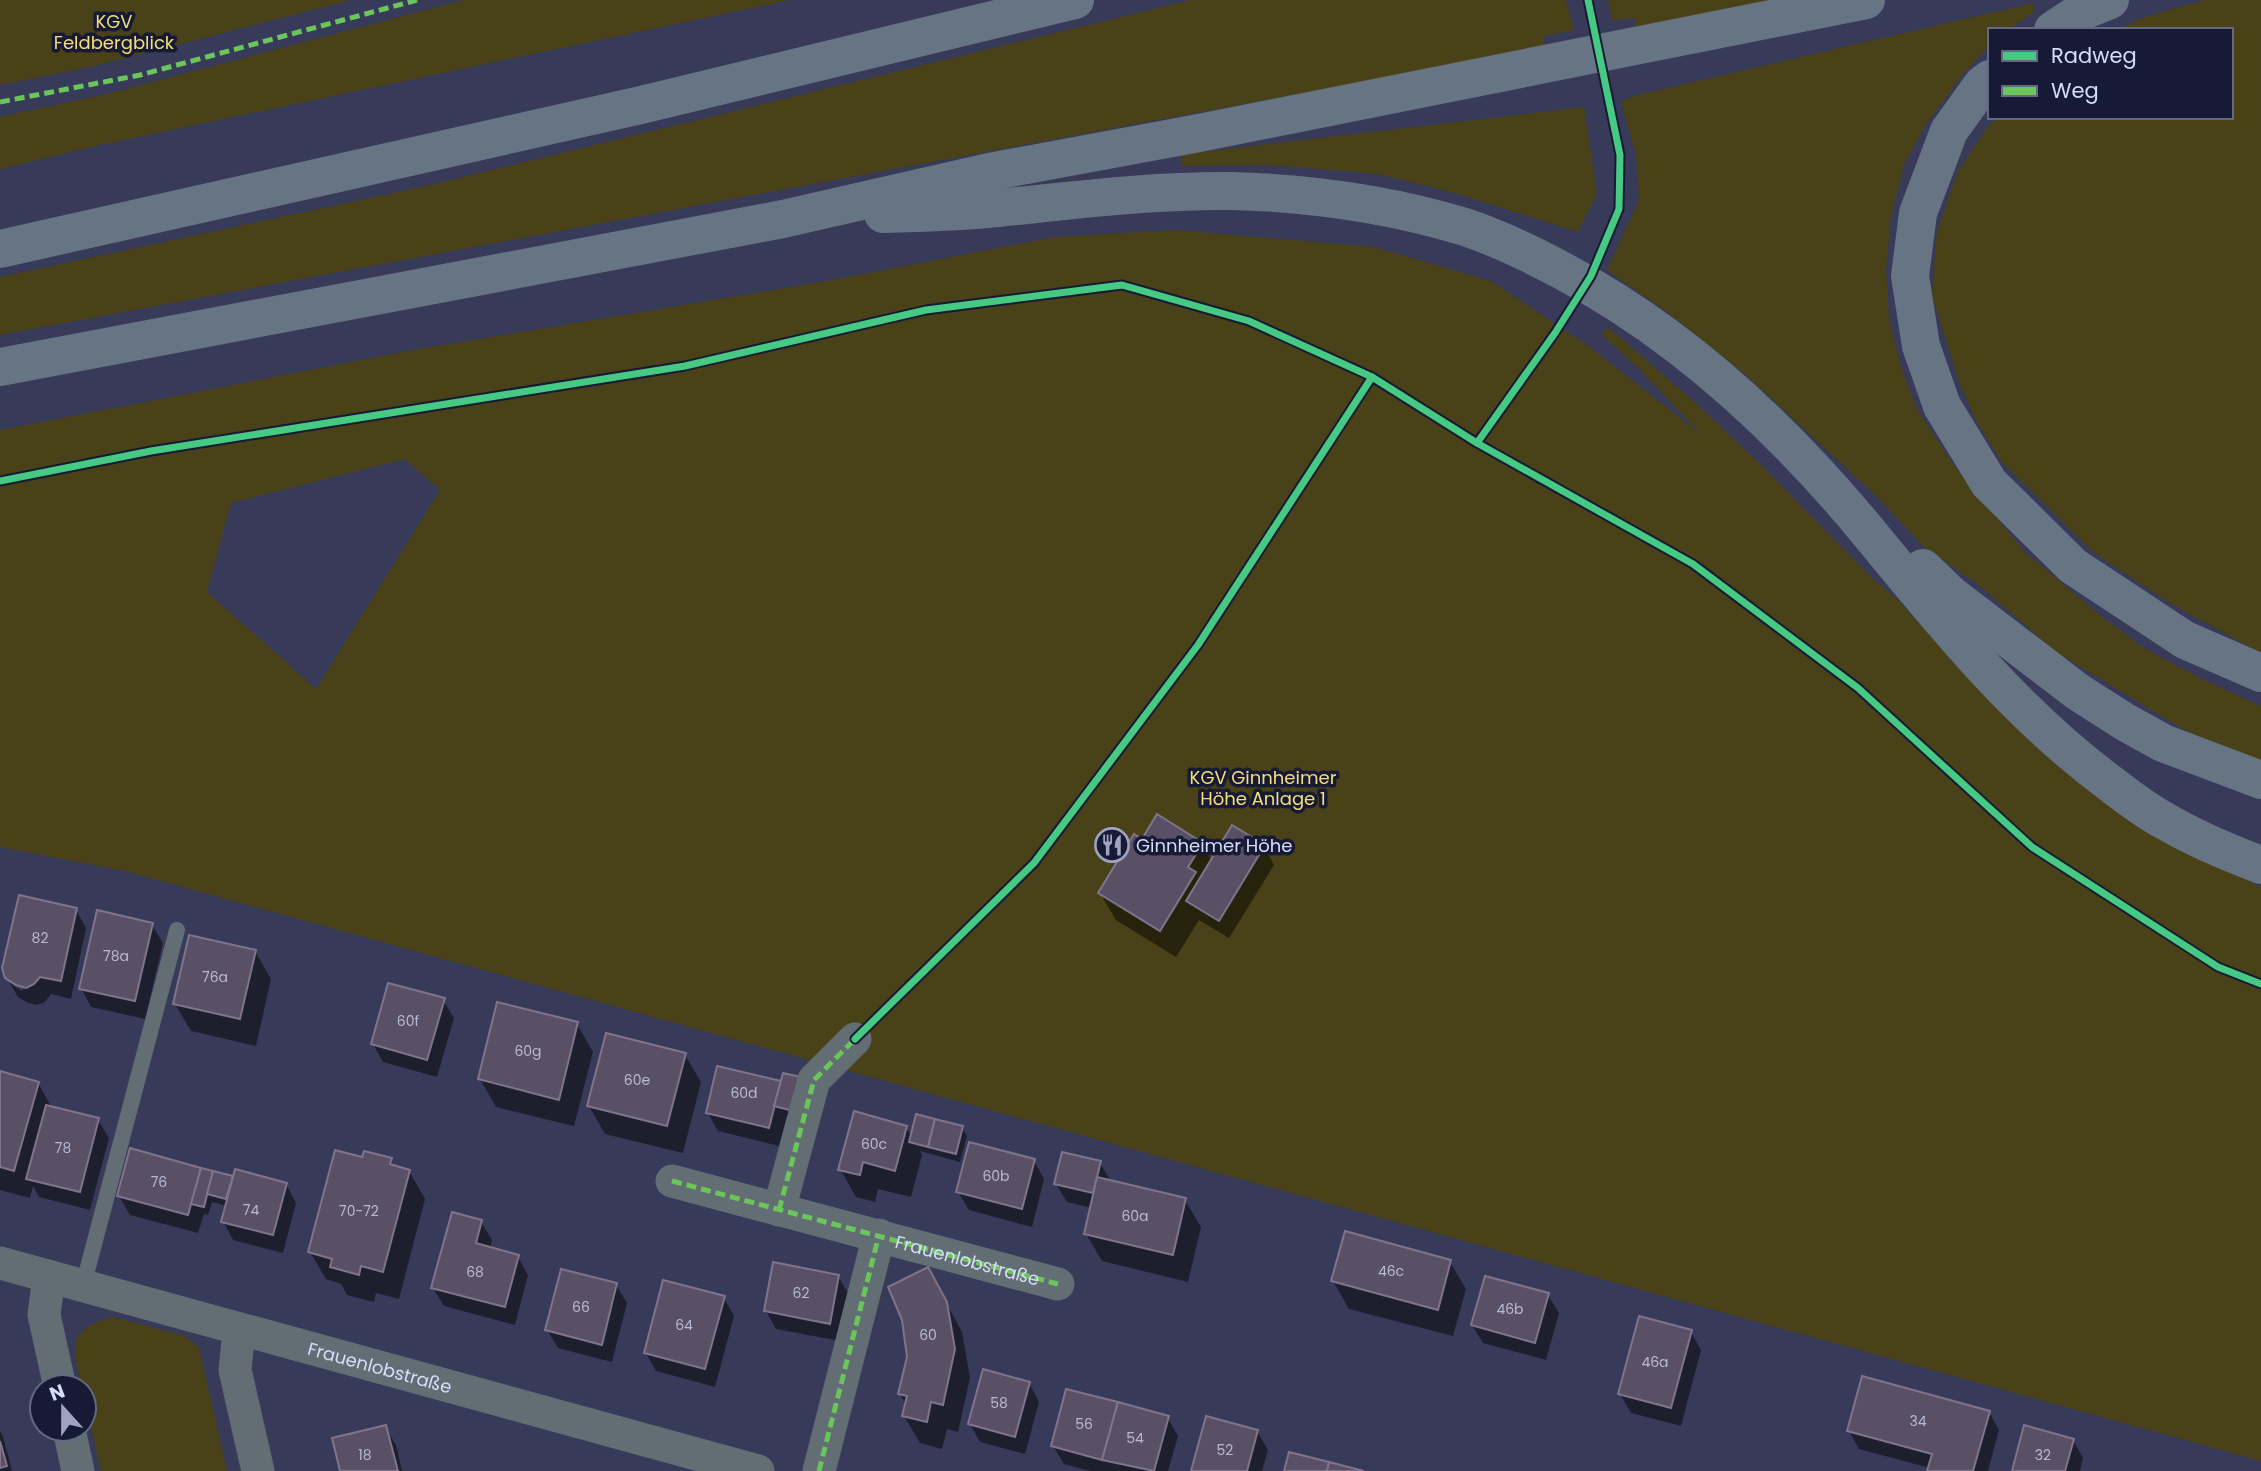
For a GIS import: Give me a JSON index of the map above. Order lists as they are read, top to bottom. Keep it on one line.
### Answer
{"streets":{"street":["Frauenlobstraße"]},"parks":["KGV Feldbergblick","KGV Ginnheimer Höhe Anlage 1"],"places":{"restaurant":["Ginnheimer Höhe"]},"house_numbers":["82","78a","76a","60f","60g","60e","60d","60c","78","60b","76","74","70-72","60a","46c","68","62","66","46b","64","60","46a","58","34","56","54","52","18","32"],"legend":["Radweg","Weg"],"north":"top"}
